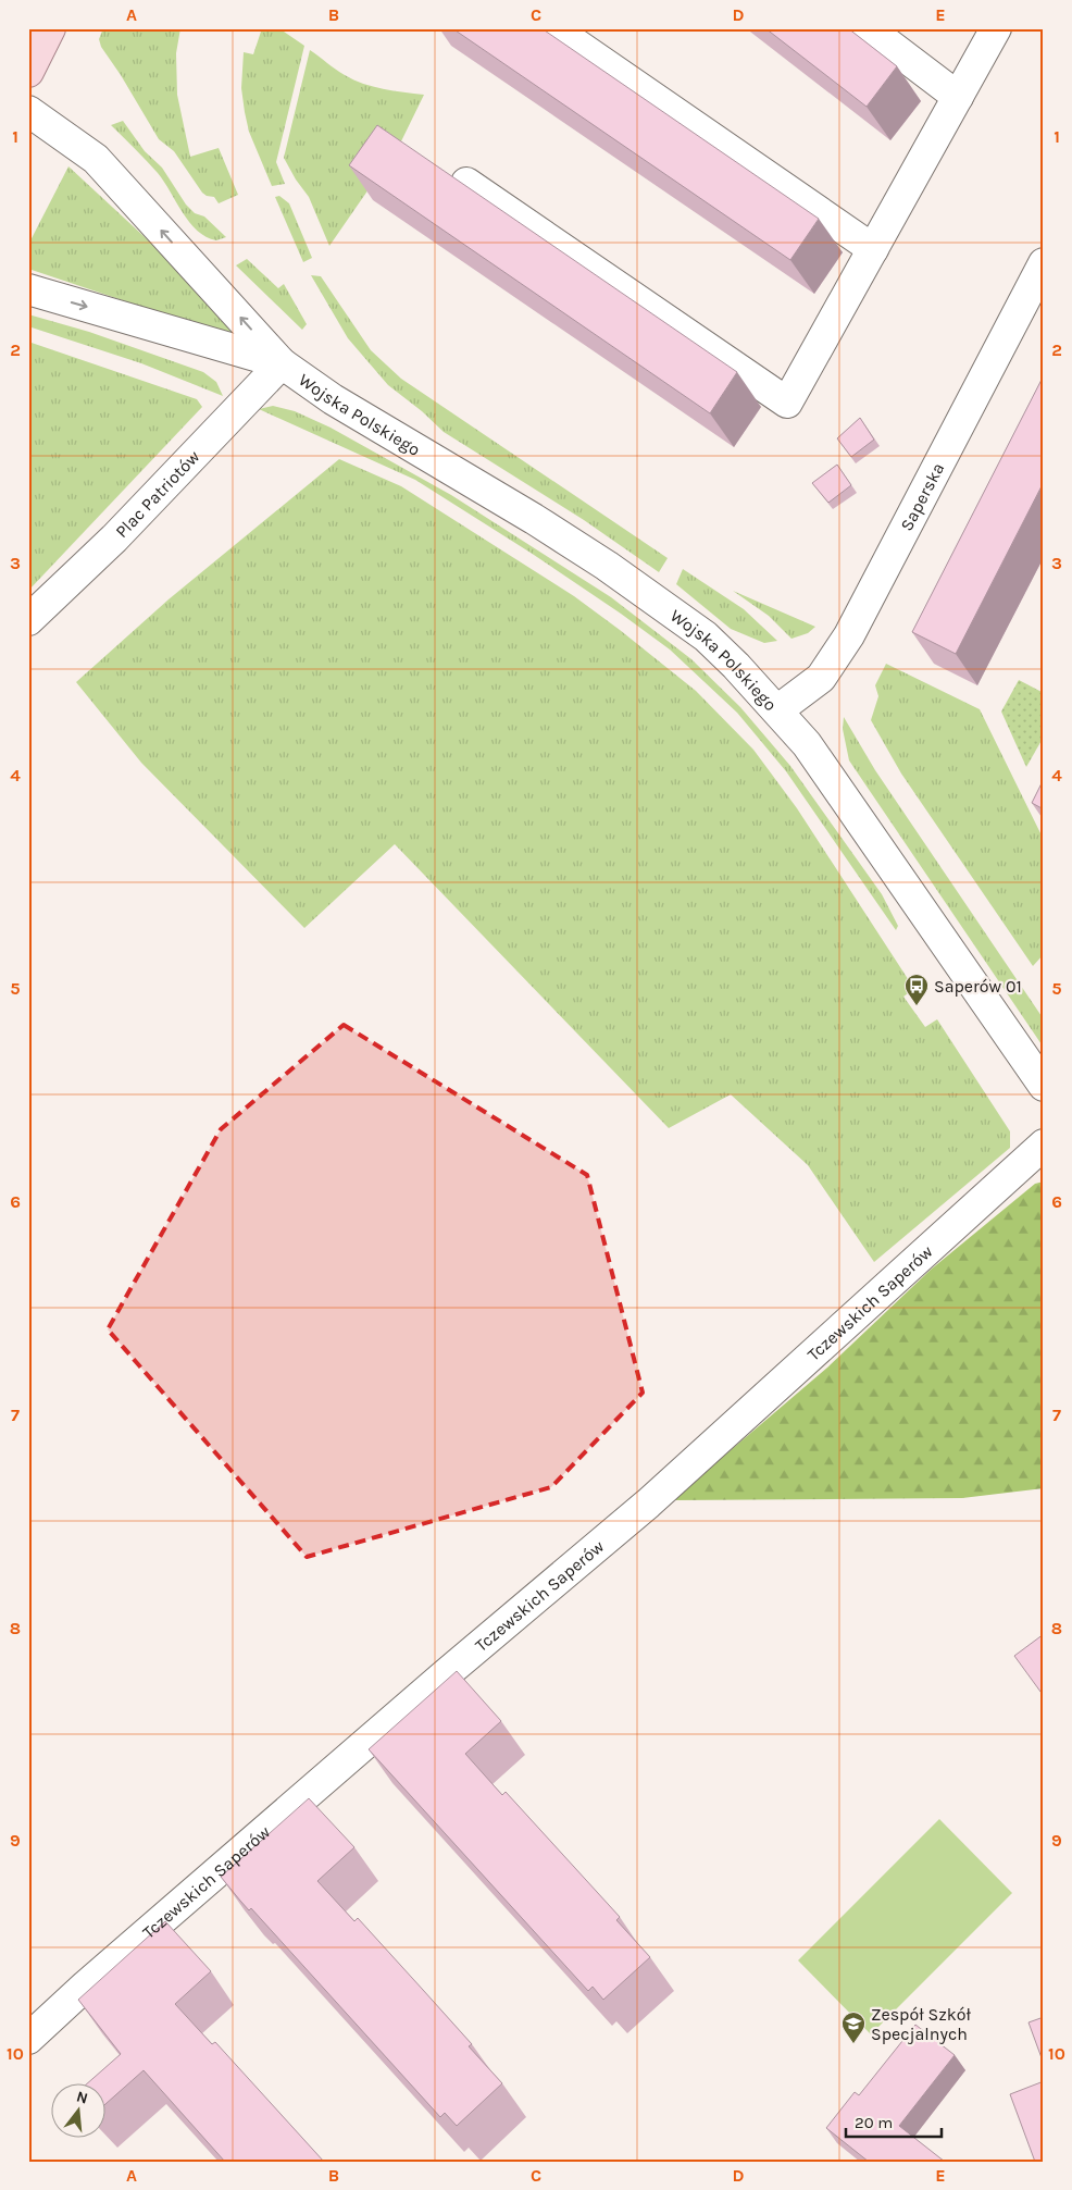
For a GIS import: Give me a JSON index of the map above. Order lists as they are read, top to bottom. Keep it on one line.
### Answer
{"streets":{"street":["Wojska Polskiego","Plac Patriotów","Saperska","Tczewskich Saperów"]},"crossings":[["Wojska Polskiego","Plac Patriotów"],["Wojska Polskiego","Saperska"]],"places":{"bus stop":["Saperów 01"],"school or university":["Zespół Szkół Specjalnych"]},"scale_bar":"20 m","north":"top","grid":{"columns":["A","B","C","D","E"],"rows":["1","2","3","4","5","6","7","8","9","10"]}}
